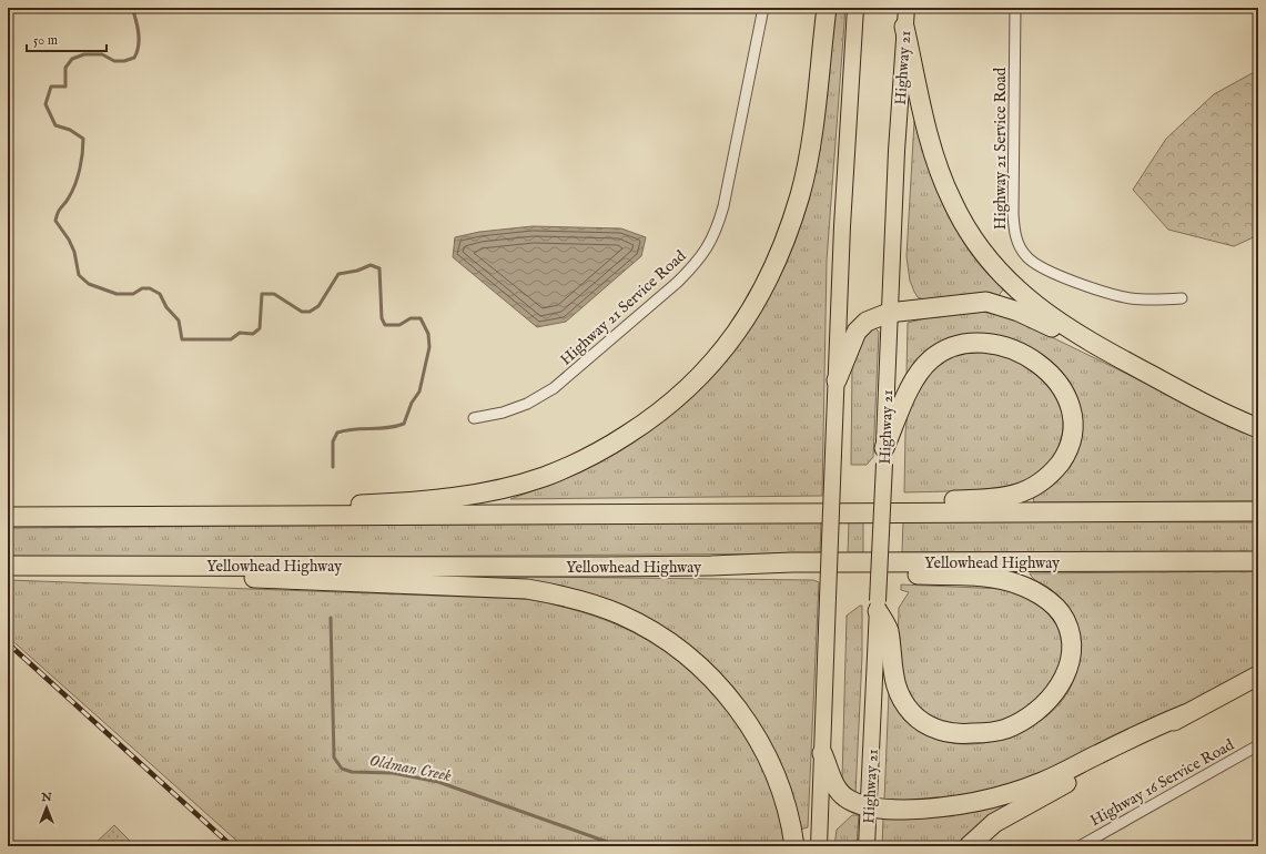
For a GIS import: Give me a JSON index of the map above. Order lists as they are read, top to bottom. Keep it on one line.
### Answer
{"streets":{"highway":["Yellowhead Highway"],"main road":["Highway 21"],"street":["Highway 21 Service Road","Highway 16 Service Road"]},"water":["Oldman Creek"],"scale_bar":"50 m","north":"top"}
